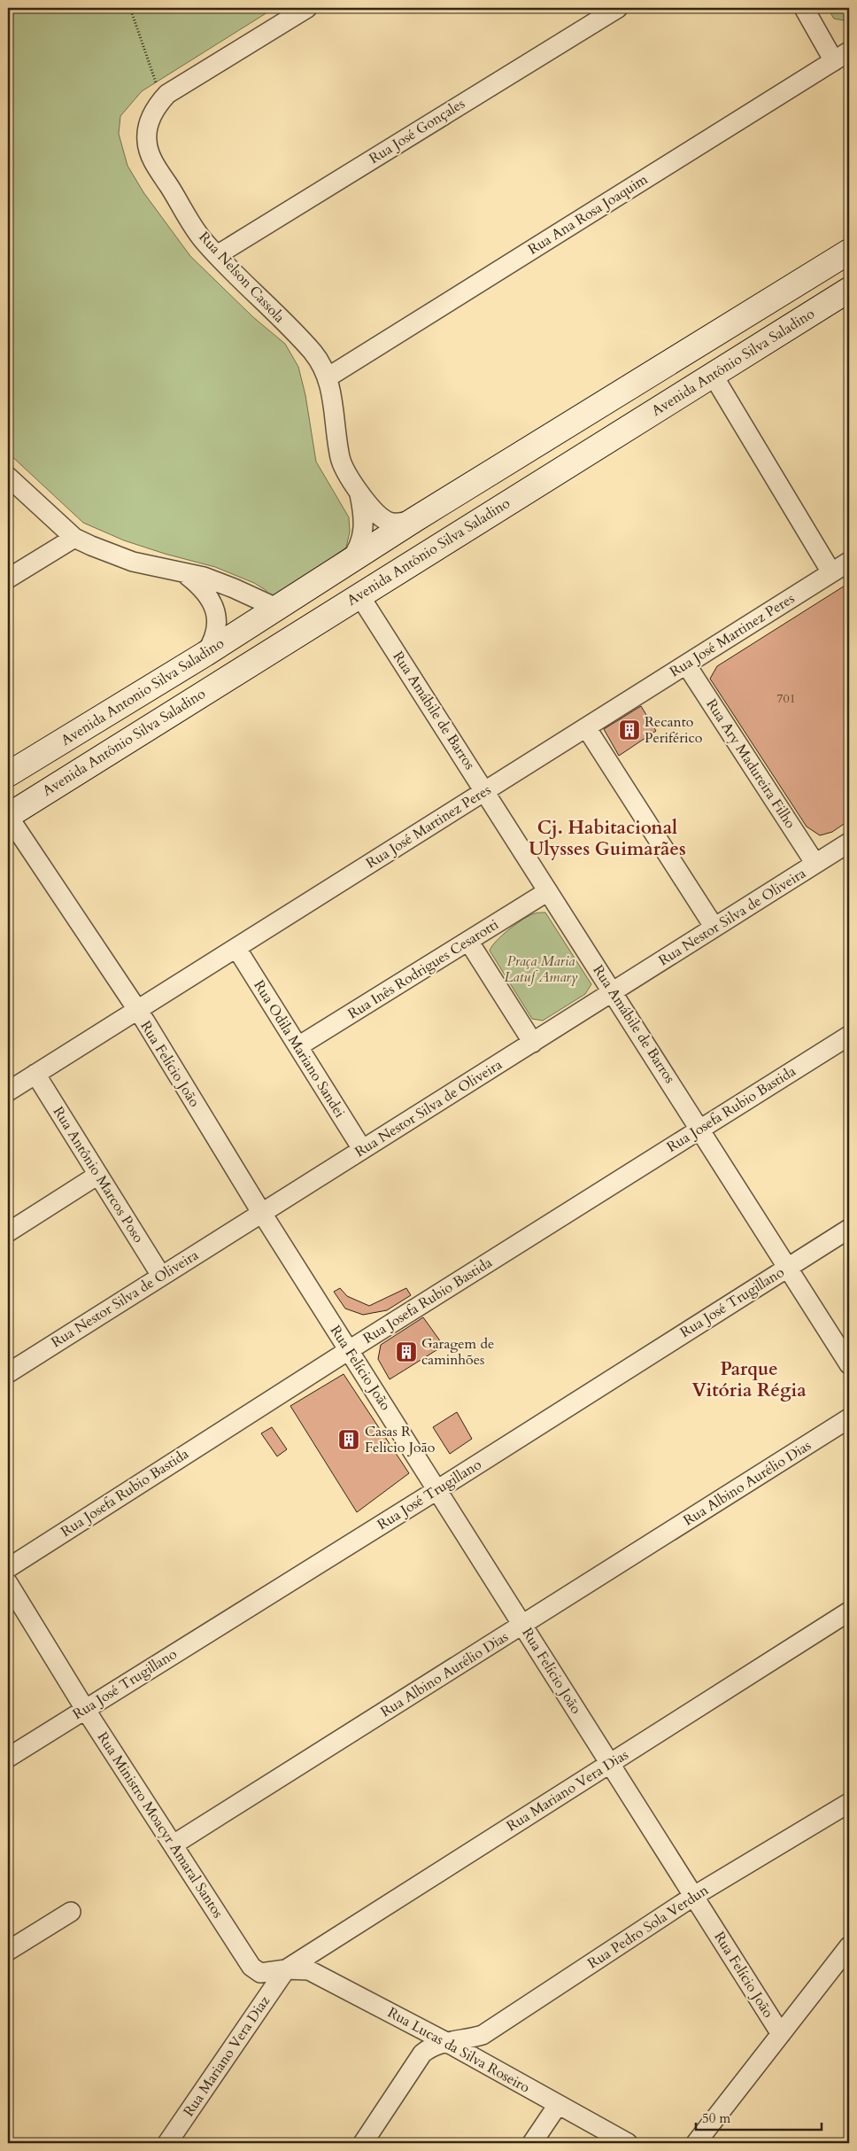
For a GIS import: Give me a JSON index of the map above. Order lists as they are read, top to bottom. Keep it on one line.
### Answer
{"streets":{"main road":["Avenida Antônio Silva Saladino","Avenida Antonio Silva Saladino"],"street":["Rua José Gonçales","Rua Ana Rosa Joaquim","Rua Nelson Cassola","Rua José Martinez Peres","Rua Amábile de Barros","Rua Ary Madureira Filho","Rua Nestor Silva de Oliveira","Rua Inês Rodrigues Cesarotti","Rua Odila Mariano Sandei","Rua Felício João","Rua Josefa Rubio Bastida","Rua Antônio Marcos Poso","Rua José Trugillano","Rua Albino Aurélio Dias","Rua Mariano Vera Dias","Rua Ministro Moacyr Amaral Santos","Rua Pedro Sola Verdun","Rua Lucas da Silva Roseiro","Rua Mariano Vera Diaz"]},"crossings":[["Rua José Gonçales","Rua Nelson Cassola"],["Rua Ana Rosa Joaquim","Rua Nelson Cassola"],["Avenida Antônio Silva Saladino","Rua Amábile de Barros"],["Avenida Antônio Silva Saladino","Rua Felício João"],["Rua José Martinez Peres","Rua Amábile de Barros"],["Rua José Martinez Peres","Rua Ary Madureira Filho"],["Rua José Martinez Peres","Rua Odila Mariano Sandei"],["Rua José Martinez Peres","Rua Felício João"],["Rua José Martinez Peres","Rua Antônio Marcos Poso"],["Rua Amábile de Barros","Rua Nestor Silva de Oliveira"],["Rua Amábile de Barros","Rua Inês Rodrigues Cesarotti"],["Rua Amábile de Barros","Rua Josefa Rubio Bastida"],["Rua Amábile de Barros","Rua José Trugillano"],["Rua Ary Madureira Filho","Rua Nestor Silva de Oliveira"],["Rua Nestor Silva de Oliveira","Rua Odila Mariano Sandei"],["Rua Nestor Silva de Oliveira","Rua Felício João"],["Rua Nestor Silva de Oliveira","Rua Antônio Marcos Poso"],["Rua Inês Rodrigues Cesarotti","Rua Odila Mariano Sandei"],["Rua Felício João","Rua Josefa Rubio Bastida"],["Rua Felício João","Rua José Trugillano"],["Rua Felício João","Rua Albino Aurélio Dias"],["Rua Felício João","Rua Mariano Vera Dias"],["Rua Felício João","Rua Pedro Sola Verdun"],["Rua José Trugillano","Rua Ministro Moacyr Amaral Santos"],["Rua Albino Aurélio Dias","Rua Ministro Moacyr Amaral Santos"],["Rua Mariano Vera Dias","Rua Ministro Moacyr Amaral Santos"],["Rua Mariano Vera Dias","Rua Lucas da Silva Roseiro"],["Rua Mariano Vera Dias","Rua Mariano Vera Diaz"],["Rua Ministro Moacyr Amaral Santos","Rua Lucas da Silva Roseiro"],["Rua Ministro Moacyr Amaral Santos","Rua Mariano Vera Diaz"],["Rua Pedro Sola Verdun","Rua Lucas da Silva Roseiro"],["Rua Lucas da Silva Roseiro","Rua Mariano Vera Diaz"]],"districts":["Cj. Habitacional Ulysses Guimarães","Parque Vitória Régia"],"parks":["Praça Maria Latuf Amary"],"places":{"building":["Recanto Periférico","Garagem de caminhões","Casas R Felicio João"]},"house_numbers":["701"],"scale_bar":"50 m"}
